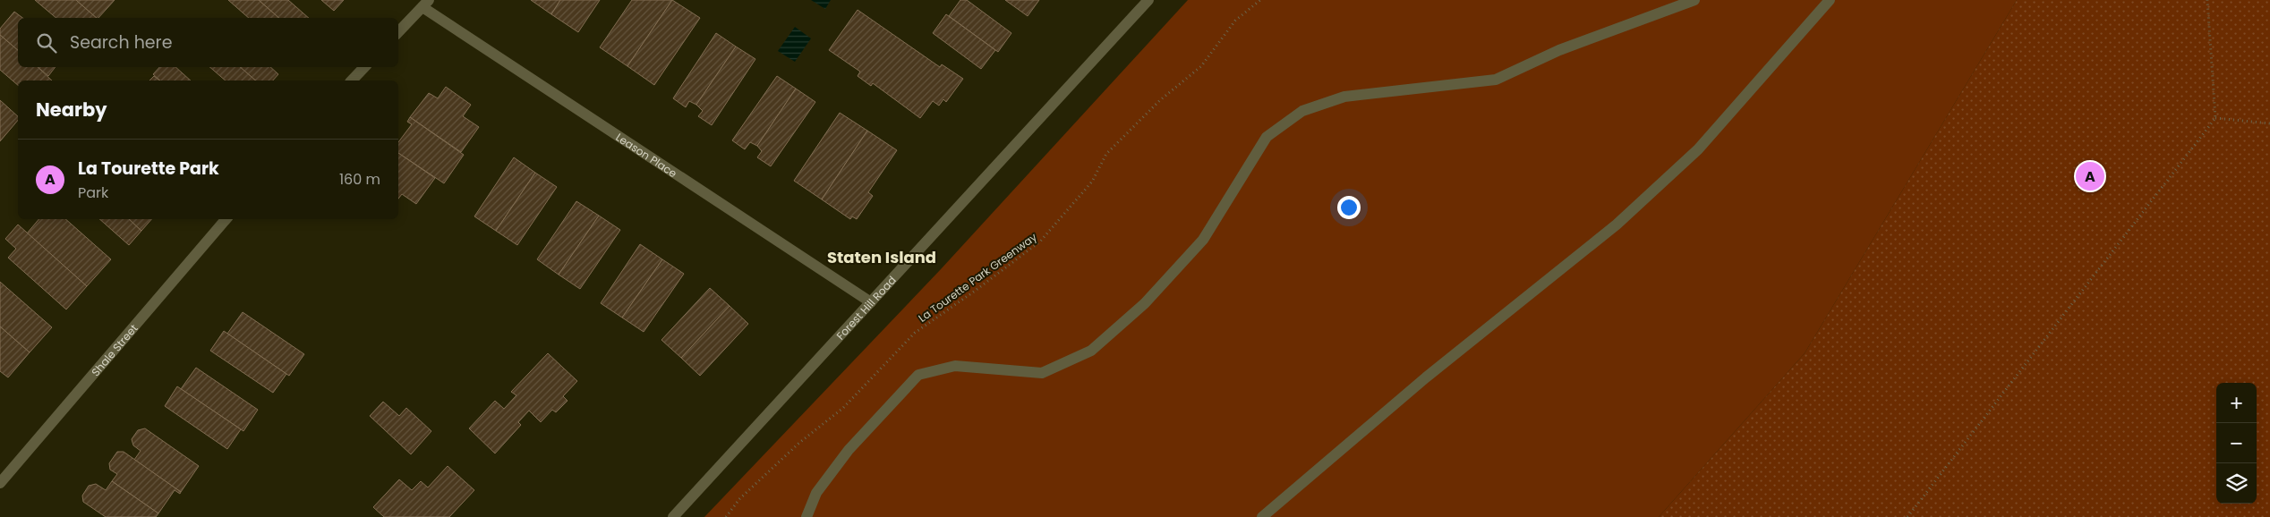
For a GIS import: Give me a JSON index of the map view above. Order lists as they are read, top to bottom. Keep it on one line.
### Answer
{"streets":{"street":["Leason Place","Forest Hill Road","Shale Street"],"path":["La Tourette Park Greenway"]},"crossings":[["Leason Place","Forest Hill Road"]],"districts":["Staten Island"],"page":{"search":"Search here","heading":"Nearby","list":[{"mark":"A","name":"La Tourette Park","note":"Park","value":"160 m"}],"pins":"A","map_buttons":["+","−"]}}
